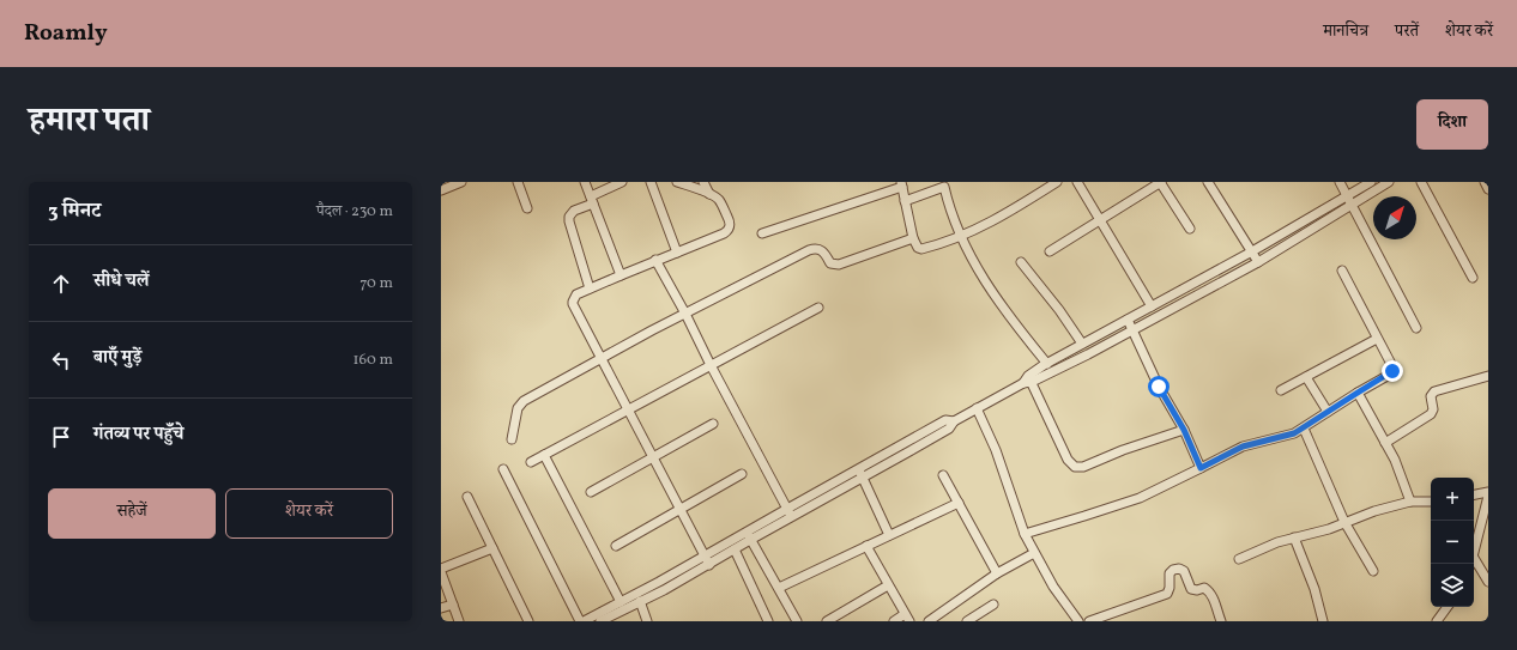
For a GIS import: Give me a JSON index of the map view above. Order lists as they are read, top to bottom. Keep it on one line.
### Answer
{"north":"top right","page":{"header":"Roamly","nav":["मानचित्र","परतें","शेयर करें"],"title":"हमारा पता","buttons":["दिशा",["सहेजें","शेयर करें"]],"heading":["3 मिनट","पैदल · 230 m"],"list":[["सीधे चलें","70 m"],["बाएँ मुड़ें","160 m"],"गंतव्य पर पहुँचे"],"map_buttons":["+","−"]}}
